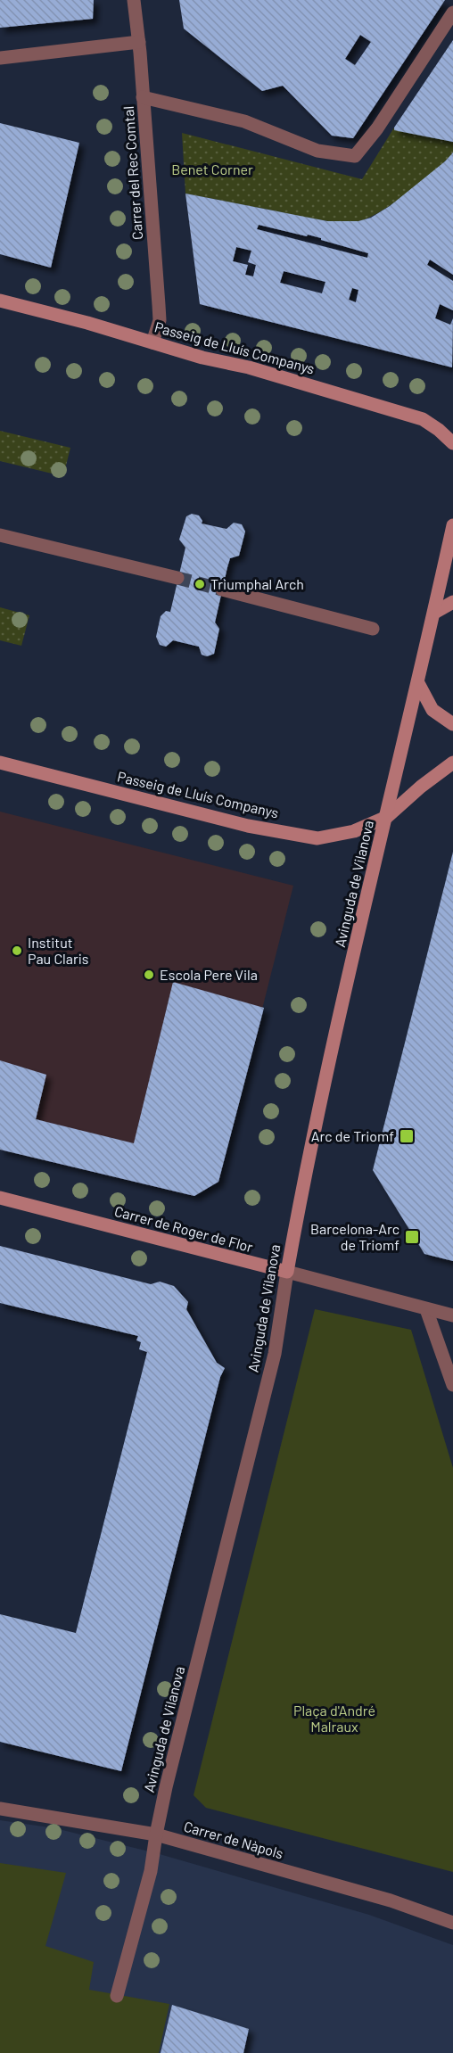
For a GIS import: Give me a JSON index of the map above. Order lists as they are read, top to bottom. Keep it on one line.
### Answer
{"streets":{"main road":["Passeig de Lluís Companys","Avinguda de Vilanova","Carrer de Roger de Flor"],"street":["Carrer del Rec Comtal","Carrer de Nàpols"]},"crossings":[["Carrer del Rec Comtal","Passeig de Lluís Companys"],["Passeig de Lluís Companys","Avinguda de Vilanova"],["Avinguda de Vilanova","Carrer de Roger de Flor"],["Avinguda de Vilanova","Carrer de Nàpols"]],"parks":["Benet Corner","Plaça d'André Malraux"],"places":{"other":["Triumphal Arch","Institut Pau Claris","Escola Pere Vila"],"transit":["Arc de Triomf","Barcelona-Arc de Triomf"]}}
